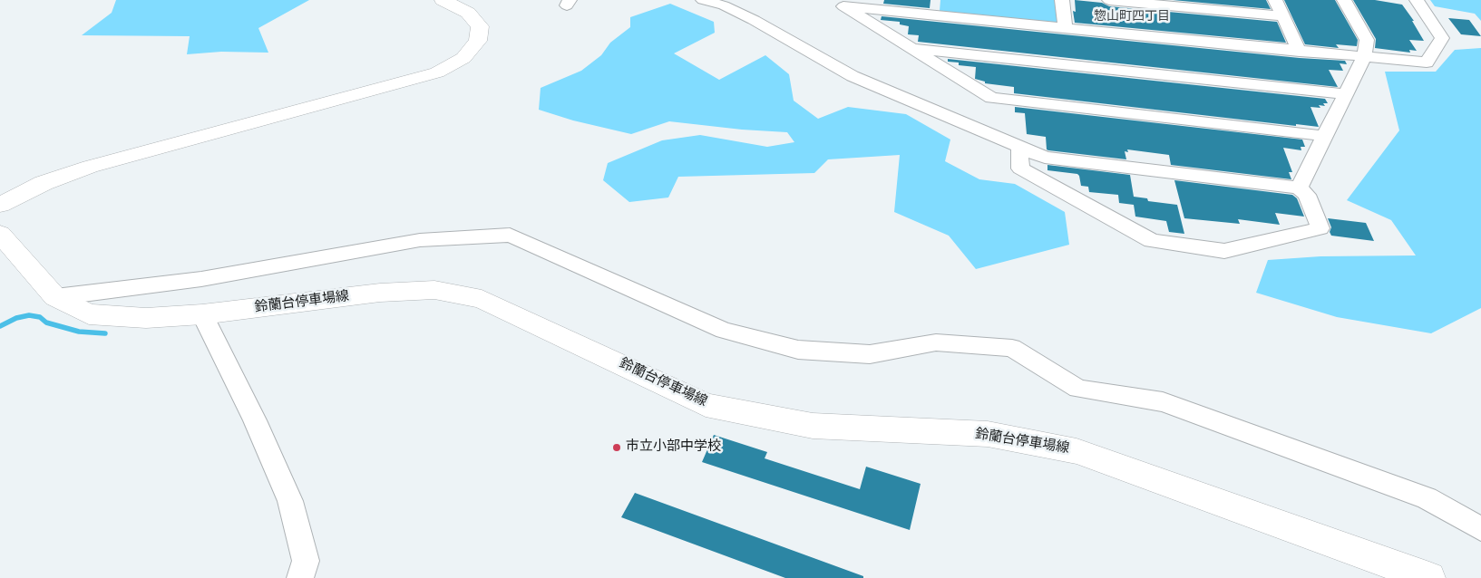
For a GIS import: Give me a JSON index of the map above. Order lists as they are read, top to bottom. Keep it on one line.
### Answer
{"streets":{"main road":["鈴蘭台停車場線"]},"districts":["惣山町四丁目"],"places":["市立小部中学校"]}
